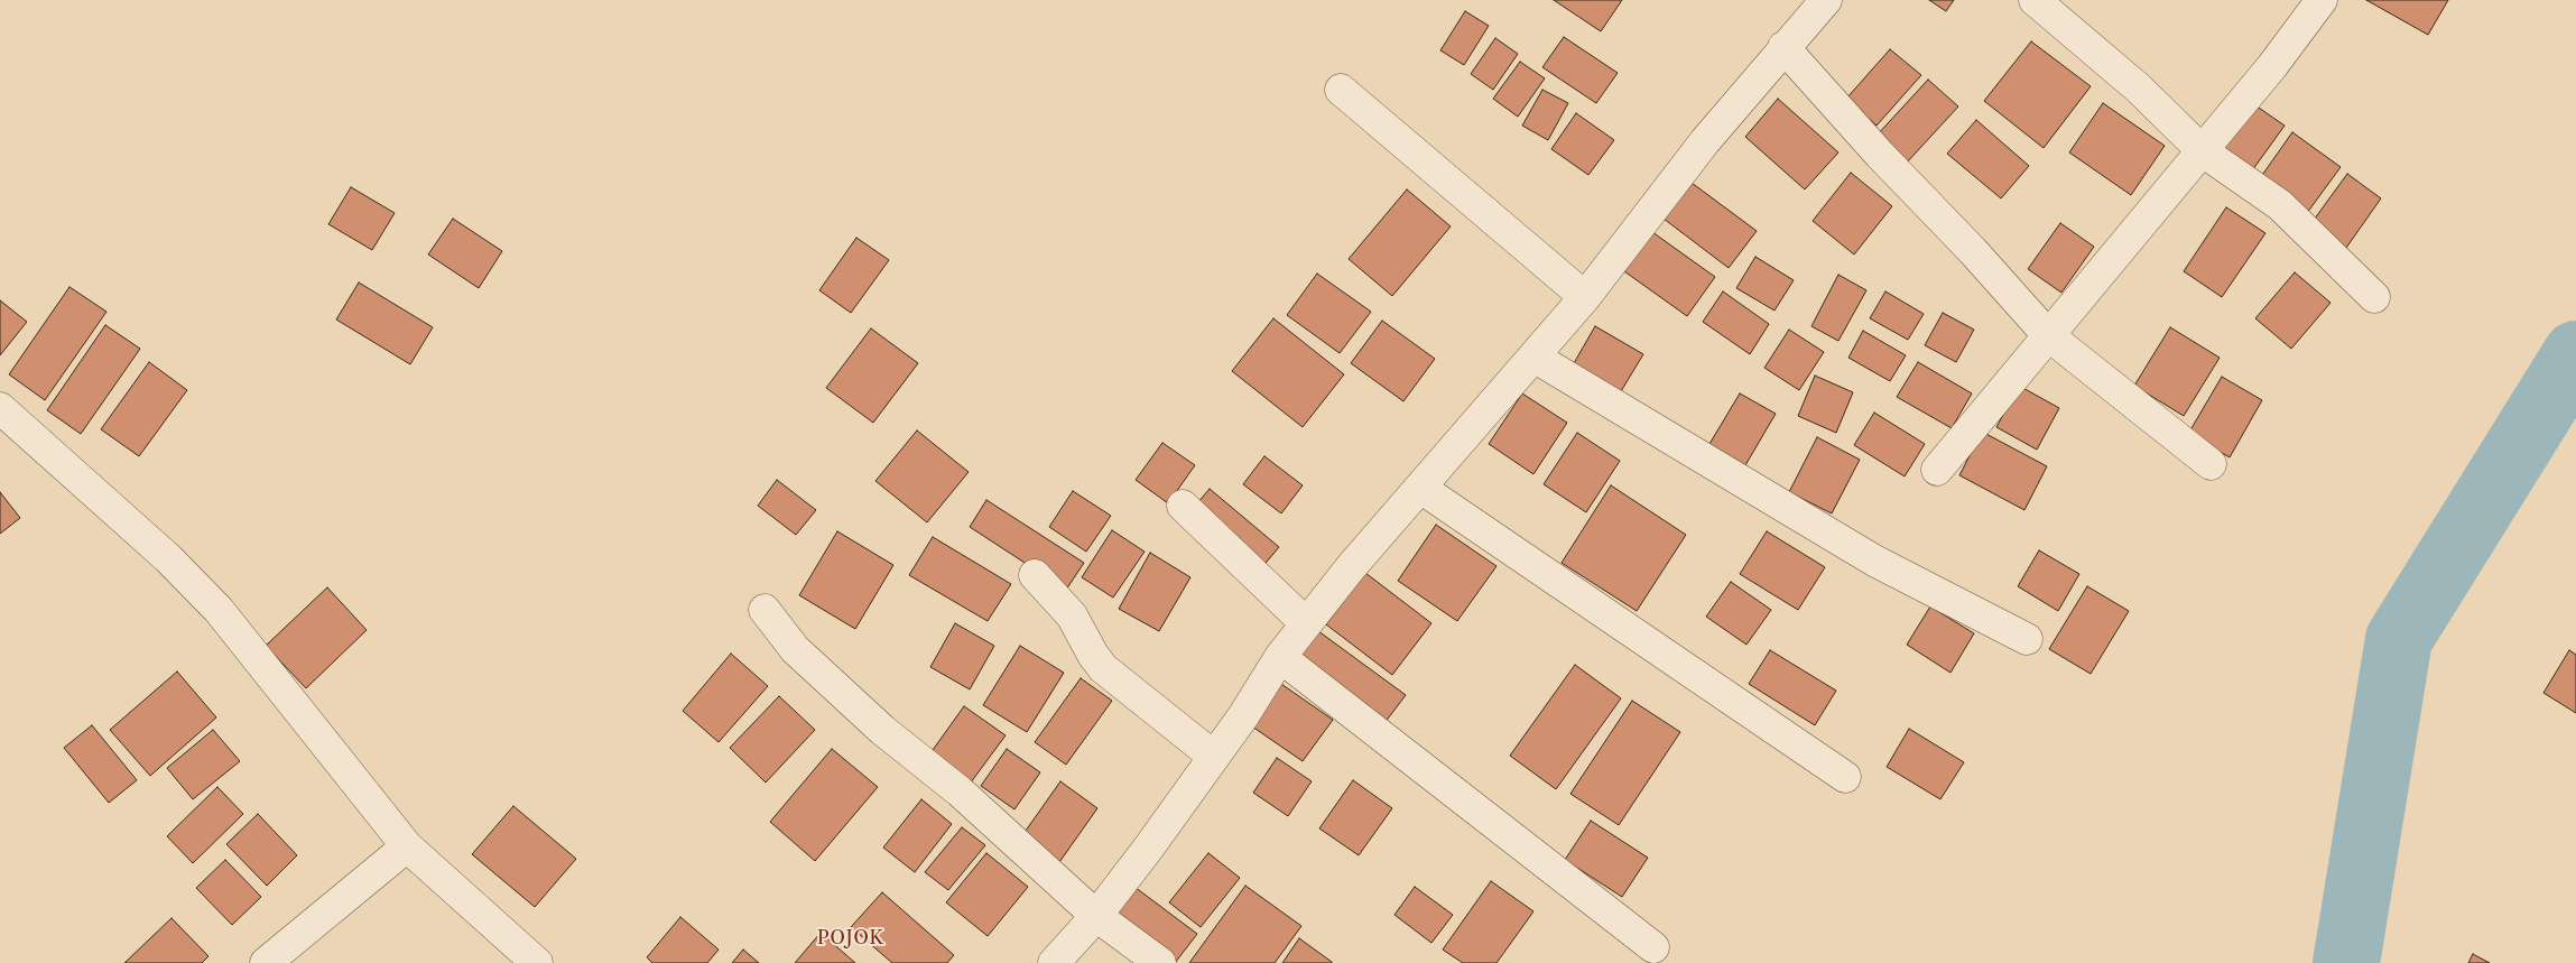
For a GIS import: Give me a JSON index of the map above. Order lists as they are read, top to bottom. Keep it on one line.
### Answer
{"districts":["POJOK"]}
